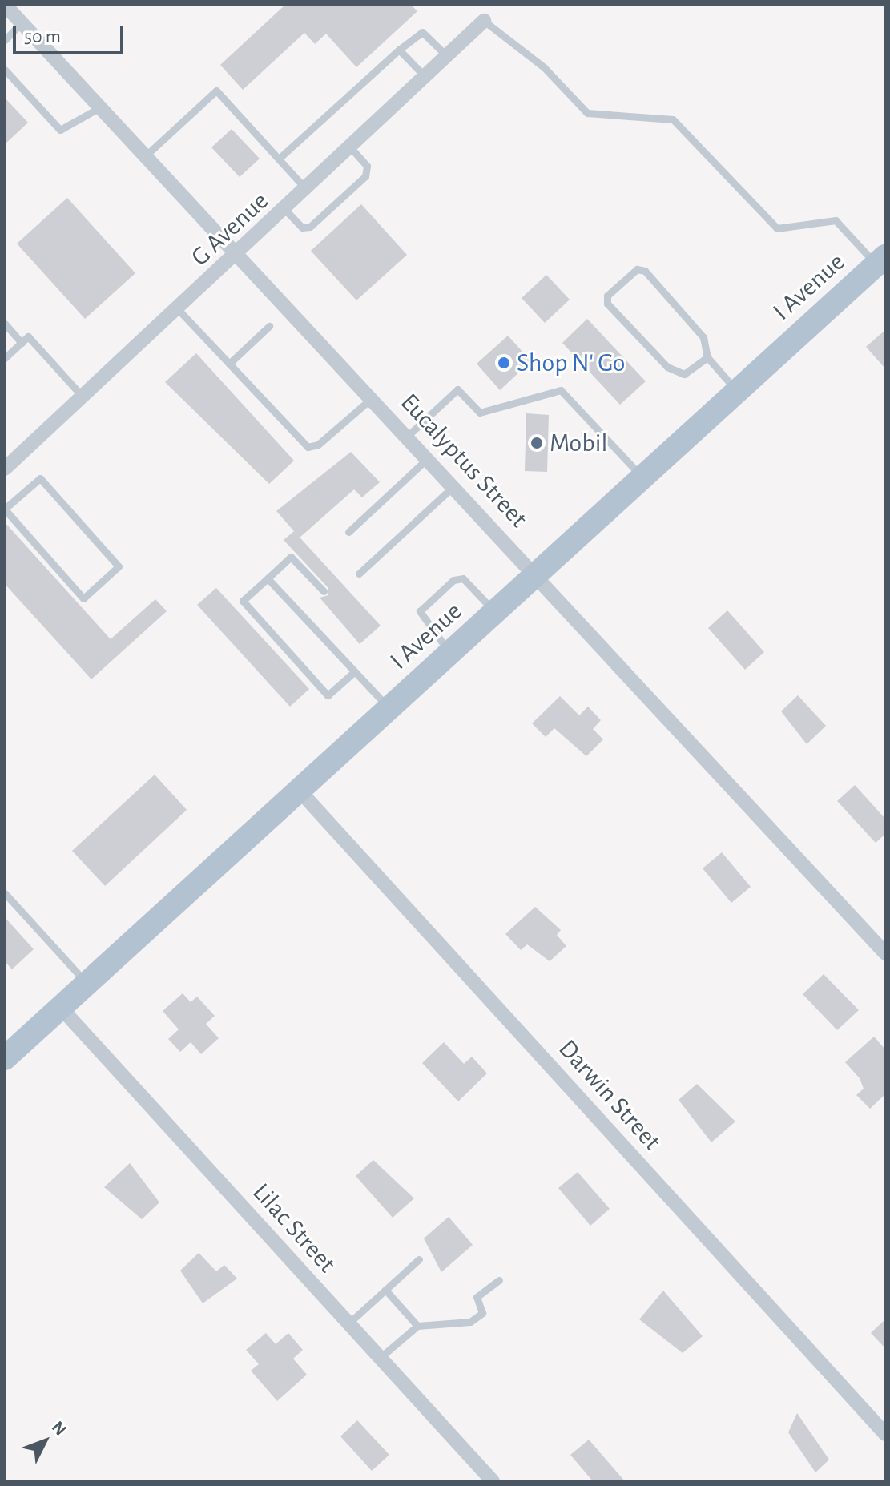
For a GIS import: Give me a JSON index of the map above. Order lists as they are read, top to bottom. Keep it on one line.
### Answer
{"streets":{"main road":["I Avenue"],"street":["G Avenue","Eucalyptus Street","Darwin Street","Lilac Street"]},"crossings":[["G Avenue","Eucalyptus Street"],["I Avenue","Eucalyptus Street"],["I Avenue","Darwin Street"],["I Avenue","Lilac Street"]],"places":["Shop N' Go","Mobil"],"scale_bar":"50 m","north":"top right"}
